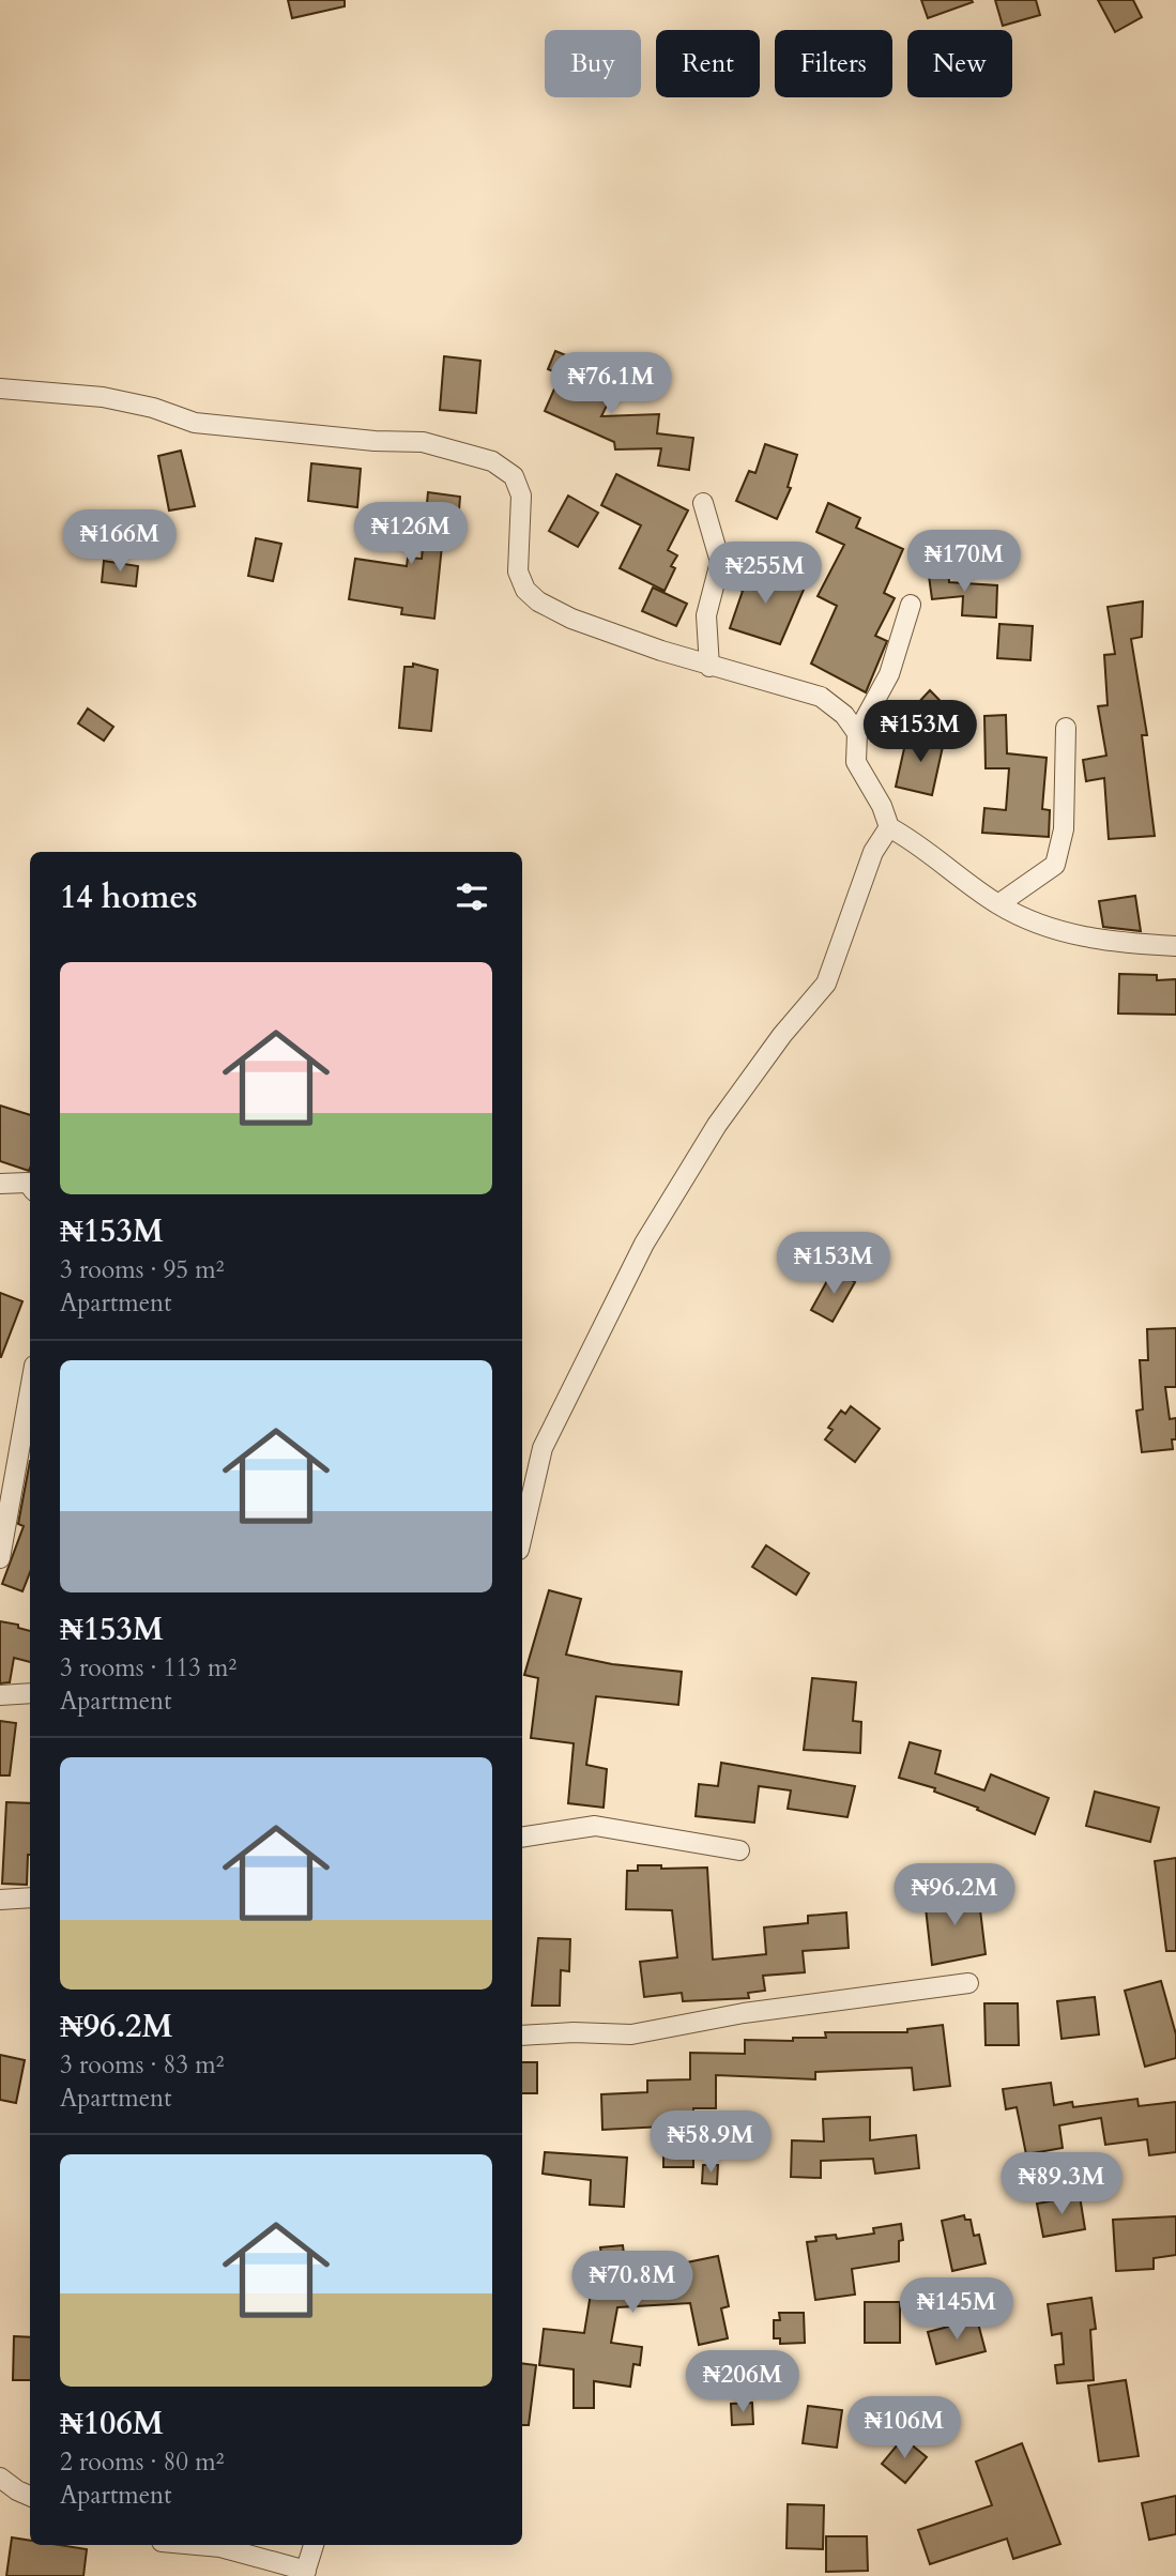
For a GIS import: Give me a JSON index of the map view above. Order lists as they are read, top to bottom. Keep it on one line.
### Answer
{"page":{"chip":["Buy","Rent","Filters","New"],"price":["₦76.1M","₦126M","₦166M","₦170M","₦255M","₦153M","₦153M","₦96.2M","₦58.9M","₦89.3M","₦70.8M","₦145M","₦206M","₦106M"],"heading":"14 homes","list":[{"name":"₦153M","note":"3 rooms · 95 m² · Apartment"},{"name":"₦153M","note":"3 rooms · 113 m² · Apartment"},{"name":"₦96.2M","note":"3 rooms · 83 m² · Apartment"},{"name":"₦106M","note":"2 rooms · 80 m² · Apartment"}]}}
